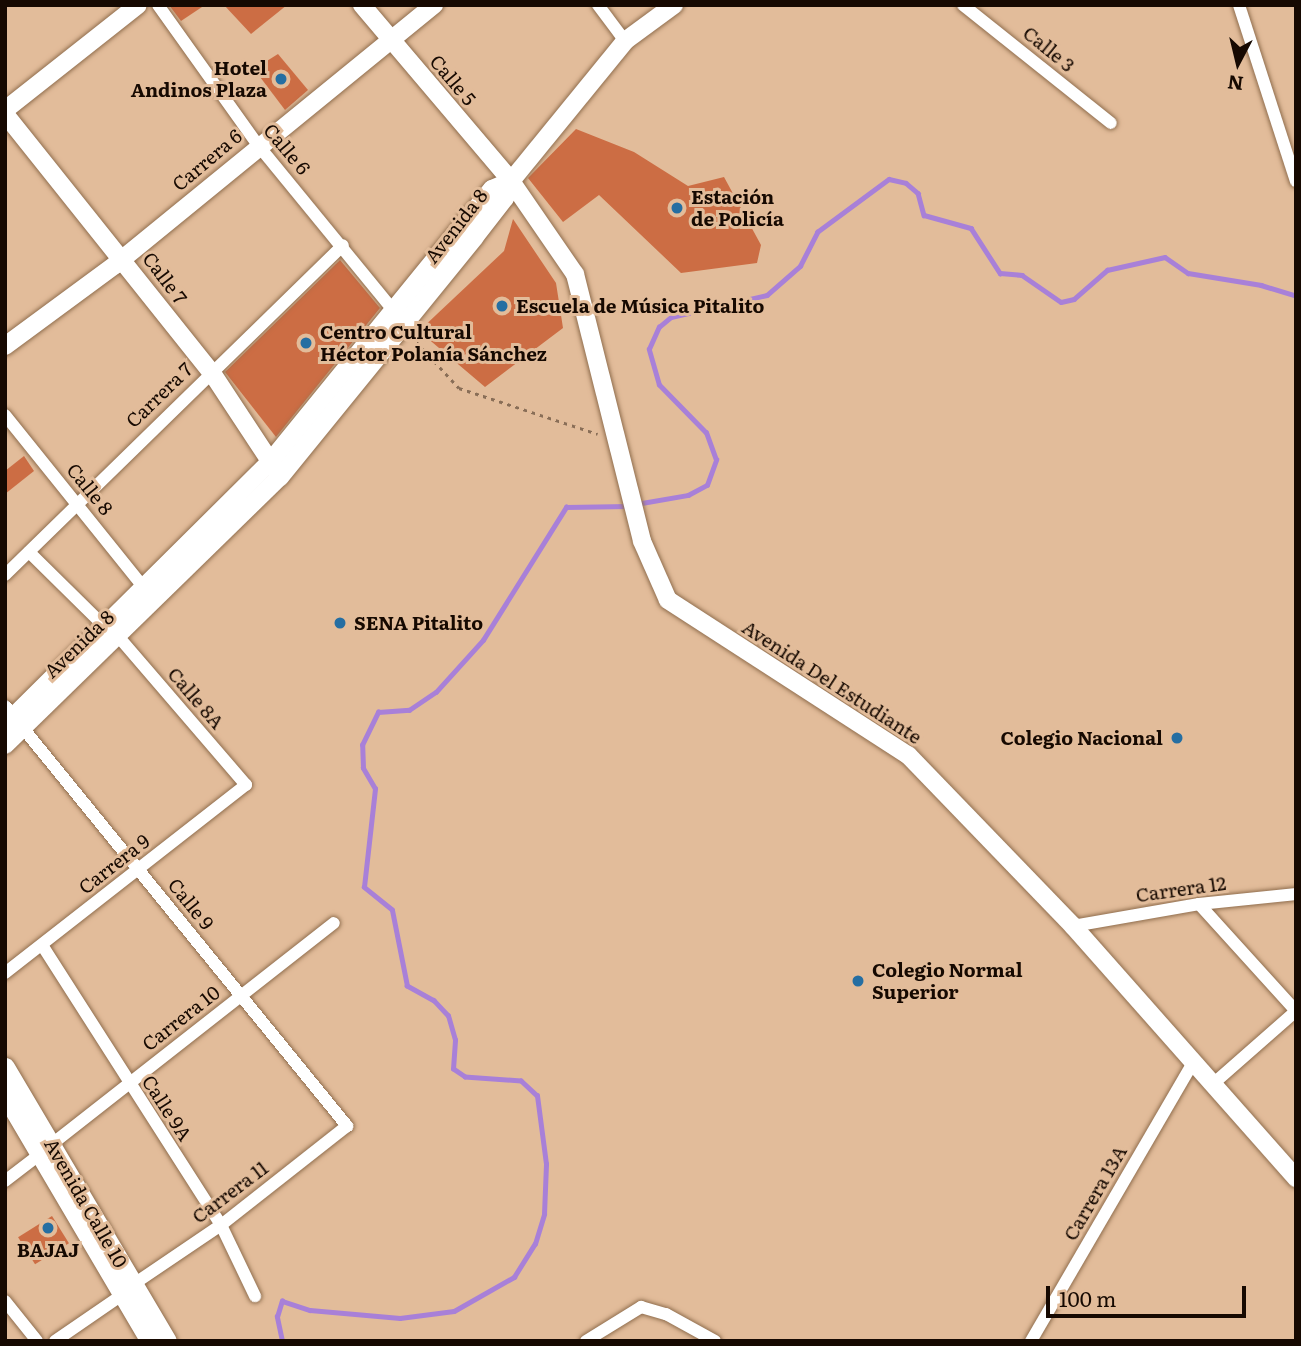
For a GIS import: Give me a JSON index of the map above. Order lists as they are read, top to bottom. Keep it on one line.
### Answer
{"streets":{"main road":["Calle 5","Carrera 6","Avenida 8","Calle 7","Avenida Del Estudiante","Avenida Calle 10"],"street":["Calle 3","Calle 6","Carrera 7","Calle 8","Calle 8A","Carrera 9","Carrera 12","Calle 9","Carrera 10","Calle 9A","Carrera 11","Carrera 13A"]},"crossings":[["Calle 5","Carrera 6"],["Calle 5","Avenida 8"],["Calle 5","Avenida Del Estudiante"],["Calle 6","Carrera 6"],["Calle 6","Avenida 8"],["Calle 6","Carrera 7"],["Carrera 6","Calle 7"],["Avenida 8","Calle 7"],["Avenida 8","Calle 8"],["Avenida 8","Avenida Del Estudiante"],["Avenida 8","Calle 8A"],["Avenida 8","Calle 9"],["Calle 7","Carrera 7"],["Carrera 7","Calle 8"],["Carrera 7","Calle 8A"],["Avenida Del Estudiante","Carrera 12"],["Avenida Del Estudiante","Carrera 13A"],["Calle 8A","Carrera 9"],["Carrera 9","Calle 9"],["Carrera 9","Calle 9A"],["Calle 9","Carrera 10"],["Calle 9","Carrera 11"],["Carrera 10","Calle 9A"],["Carrera 10","Avenida Calle 10"],["Calle 9A","Carrera 11"],["Carrera 11","Avenida Calle 10"]],"places":["Hotel Andinos Plaza","Estación de Policía","Escuela de Música Pitalito","Centro Cultural Héctor Polanía Sánchez","SENA Pitalito","Colegio Nacional","Colegio Normal Superior","BAJAJ"],"scale_bar":"100 m","north":"bottom"}
